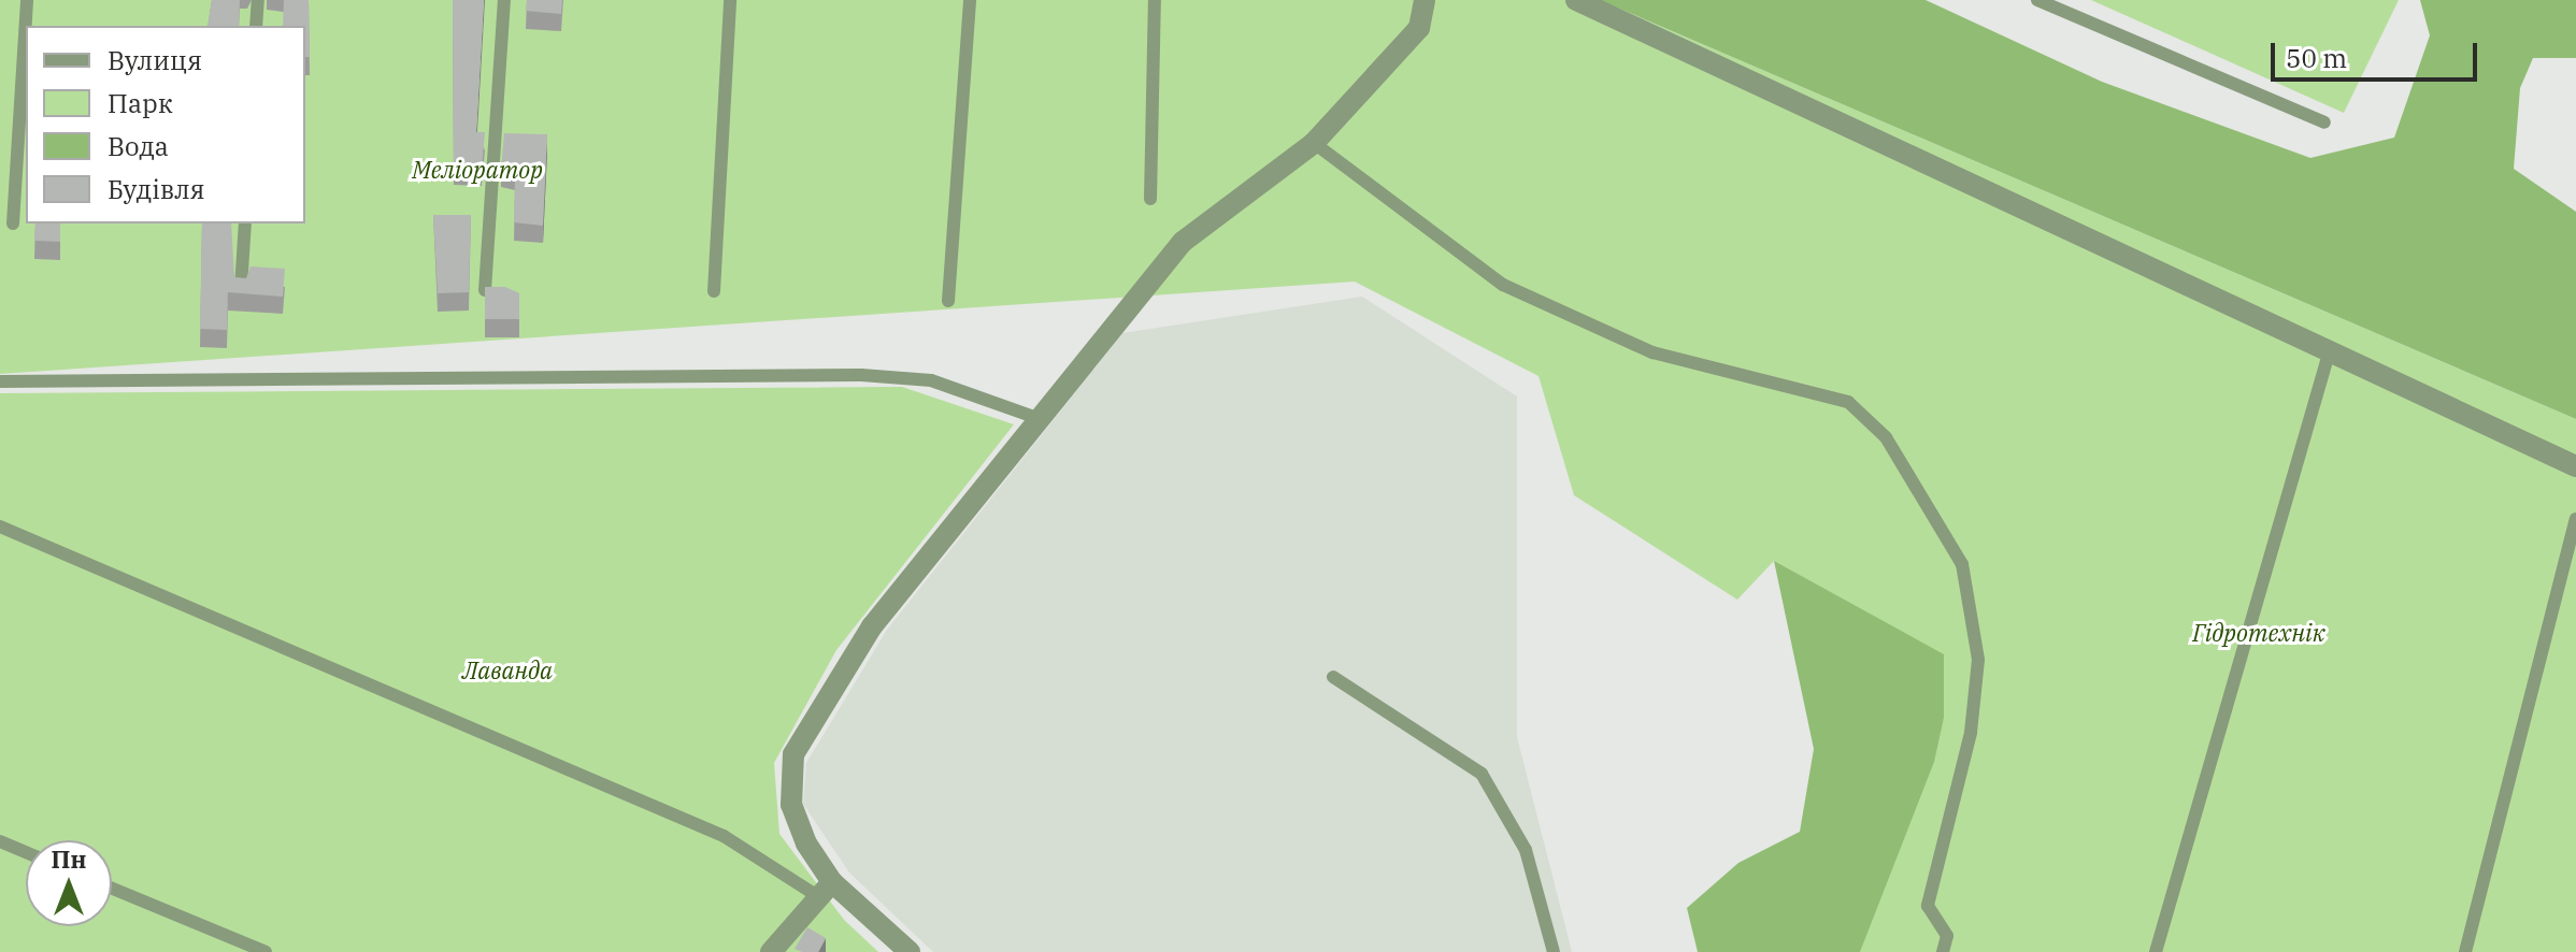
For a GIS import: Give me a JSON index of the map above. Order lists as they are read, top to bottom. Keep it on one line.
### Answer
{"parks":["Меліоратор","Гідротехнік","Лаванда"],"legend":["Вулиця","Парк","Вода","Будівля"],"scale_bar":"50 m","north":"top"}
